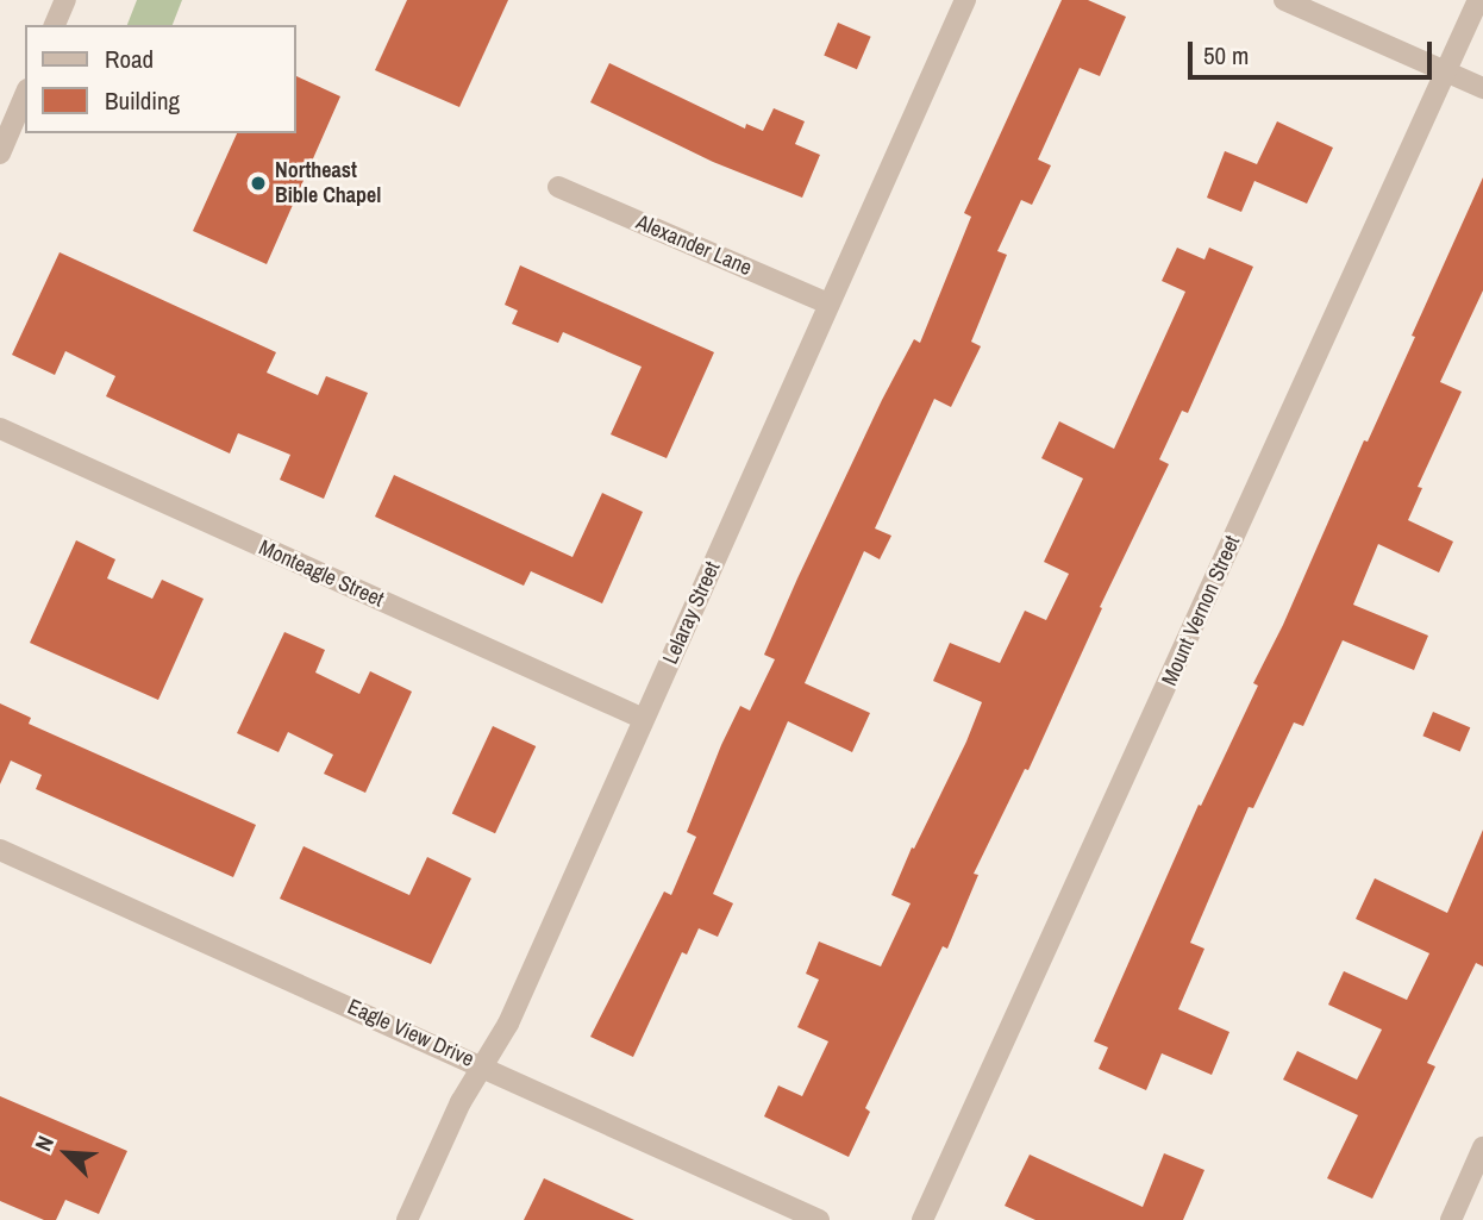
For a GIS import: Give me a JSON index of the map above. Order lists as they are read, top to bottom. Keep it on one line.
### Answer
{"streets":{"street":["Alexander Lane","Monteagle Street","Mount Vernon Street","Lelaray Street","Eagle View Drive"]},"crossings":[["Alexander Lane","Lelaray Street"],["Monteagle Street","Lelaray Street"],["Lelaray Street","Eagle View Drive"]],"places":["Northeast Bible Chapel"],"legend":["Road","Building"],"scale_bar":"50 m","north":"top left"}
